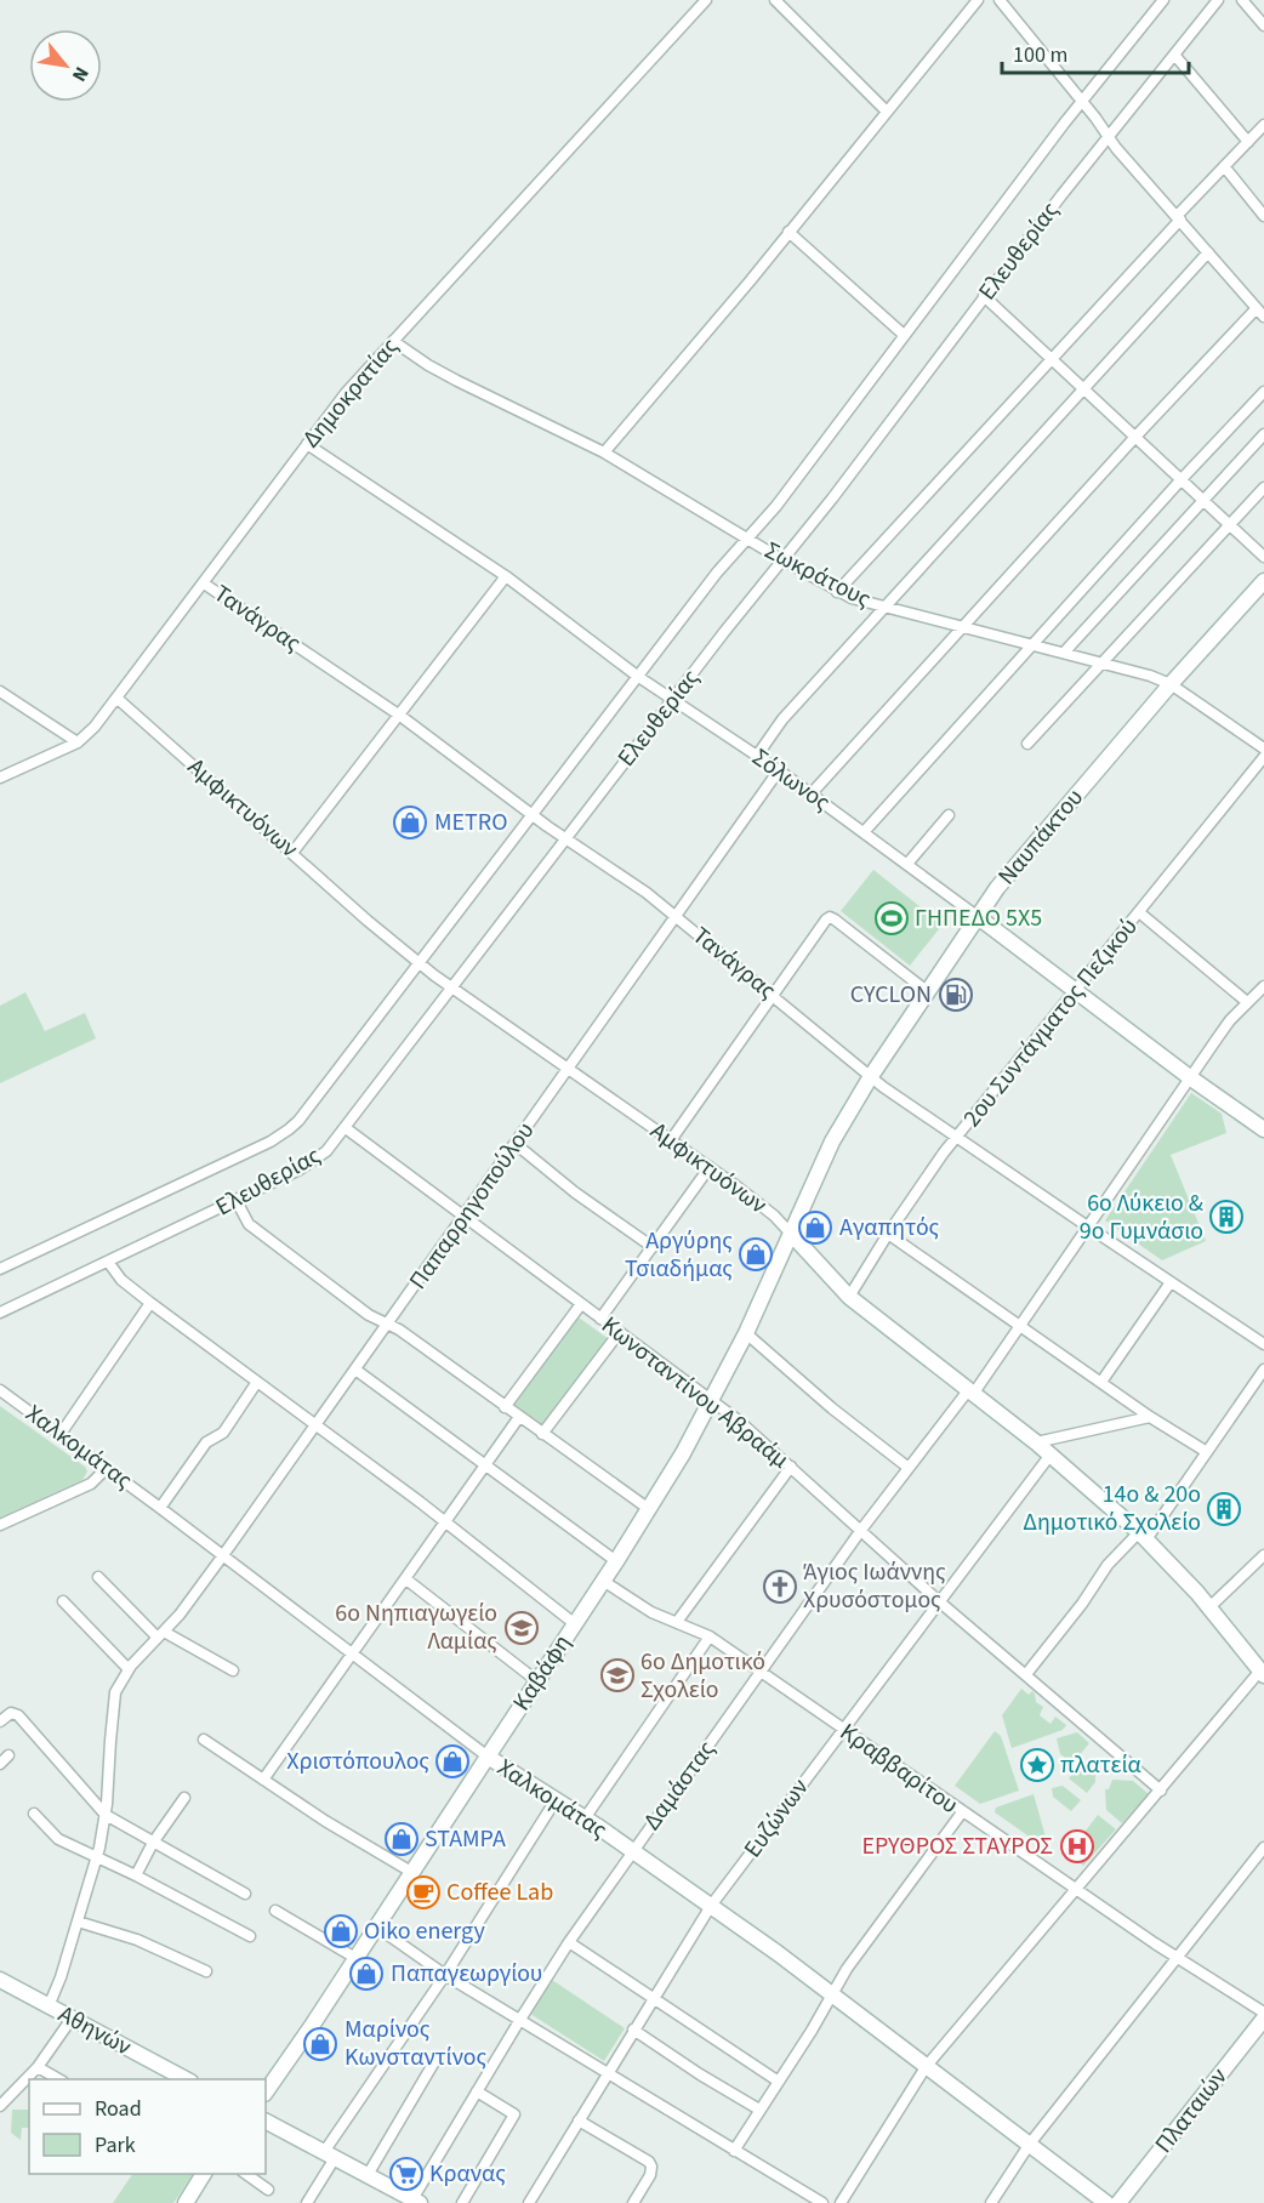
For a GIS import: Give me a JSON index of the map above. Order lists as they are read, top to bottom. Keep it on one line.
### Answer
{"streets":{"street":["Ελευθερίας","Δημοκρατίας","Σωκράτους","Τανάγρας","Σόλωνος","Αμφικτυόνων","Ναυπάκτου","2ου Συντάγματος Πεζικού","Παπαρρηγοπούλου","Κωνσταντίνου Αβραάμ","Χαλκομάτας","Καβάφη","Κραββαρίτου","Δαμάστας","Ευζώνων","Αθηνών","Πλαταιών"]},"crossings":[["Ελευθερίας","Σωκράτους"],["Ελευθερίας","Τανάγρας"],["Ελευθερίας","Σόλωνος"],["Ελευθερίας","Αμφικτυόνων"],["Ελευθερίας","Κωνσταντίνου Αβραάμ"],["Δημοκρατίας","Σωκράτους"],["Δημοκρατίας","Τανάγρας"],["Δημοκρατίας","Σόλωνος"],["Δημοκρατίας","Αμφικτυόνων"],["Σωκράτους","Ναυπάκτου"],["Τανάγρας","Ναυπάκτου"],["Τανάγρας","2ου Συντάγματος Πεζικού"],["Τανάγρας","Παπαρρηγοπούλου"],["Τανάγρας","Δαμάστας"],["Σόλωνος","Ναυπάκτου"],["Σόλωνος","2ου Συντάγματος Πεζικού"],["Σόλωνος","Παπαρρηγοπούλου"],["Σόλωνος","Δαμάστας"],["Αμφικτυόνων","Ναυπάκτου"],["Αμφικτυόνων","2ου Συντάγματος Πεζικού"],["Αμφικτυόνων","Παπαρρηγοπούλου"],["Αμφικτυόνων","Καβάφη"],["Αμφικτυόνων","Δαμάστας"],["Αμφικτυόνων","Ευζώνων"],["Ναυπάκτου","Καβάφη"],["Παπαρρηγοπούλου","Κωνσταντίνου Αβραάμ"],["Παπαρρηγοπούλου","Χαλκομάτας"],["Παπαρρηγοπούλου","Αθηνών"],["Κωνσταντίνου Αβραάμ","Καβάφη"],["Κωνσταντίνου Αβραάμ","Δαμάστας"],["Κωνσταντίνου Αβραάμ","Ευζώνων"],["Χαλκομάτας","Καβάφη"],["Χαλκομάτας","Δαμάστας"],["Χαλκομάτας","Ευζώνων"],["Καβάφη","Κραββαρίτου"],["Κραββαρίτου","Δαμάστας"],["Κραββαρίτου","Ευζώνων"]],"places":{"shop":["METRO","Αγαπητός","Αργύρης Τσιαδήμας","Χριστόπουλος","STAMPA","Oiko energy","Παπαγεωργίου","Μαρίνος Κωνσταντίνος"],"sports":["ΓΗΠΕΔΟ 5X5"],"fuel station":["CYCLON"],"building":["6ο Λύκειο & 9ο Γυμνάσιο","14ο & 20ο Δημοτικό Σχολείο"],"church":["Άγιος Ιωάννης Χρυσόστομος"],"school or university":["6ο Νηπιαγωγείο Λαμίας","6ο Δημοτικό Σχολείο"],"place":["πλατεία"],"hospital":["ΕΡΥΘΡΟΣ ΣΤΑΥΡΟΣ"],"cafe":["Coffee Lab"],"supermarket":["Κρανας"]},"legend":["Road","Park"],"scale_bar":"100 m","north":"bottom right"}
